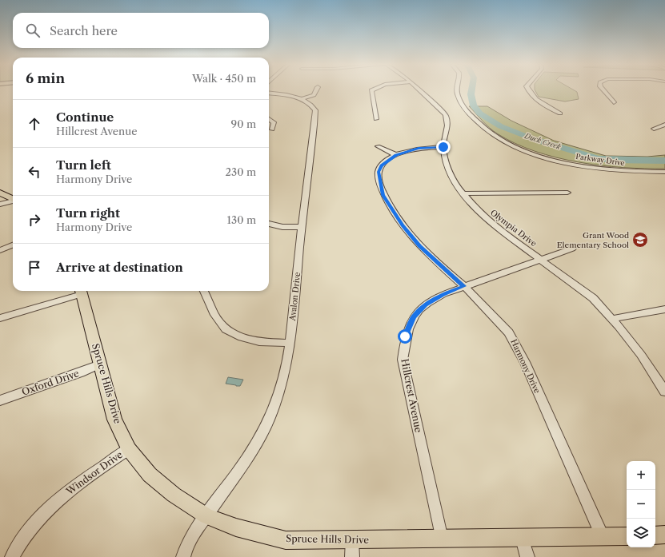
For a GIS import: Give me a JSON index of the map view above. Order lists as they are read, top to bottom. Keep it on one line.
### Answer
{"streets":{"main road":["Spruce Hills Drive"],"street":["Parkway Drive","Olympia Drive","Avalon Drive","Harmony Drive","Oxford Drive","Hillcrest Avenue","Windsor Drive"]},"crossings":[["Olympia Drive","Harmony Drive"],["Olympia Drive","Hillcrest Avenue"],["Avalon Drive","Spruce Hills Drive"],["Harmony Drive","Spruce Hills Drive"],["Harmony Drive","Hillcrest Avenue"],["Oxford Drive","Spruce Hills Drive"],["Spruce Hills Drive","Hillcrest Avenue"],["Spruce Hills Drive","Windsor Drive"]],"water":["Duck Creek"],"places":{"school or university":["Grant Wood Elementary School"]},"page":{"search":"Search here","heading":["6 min","Walk · 450 m"],"list":[["Continue","Hillcrest Avenue","90 m"],["Turn left","Harmony Drive","230 m"],["Turn right","Harmony Drive","130 m"],"Arrive at destination"],"map_buttons":["+","−"]}}
